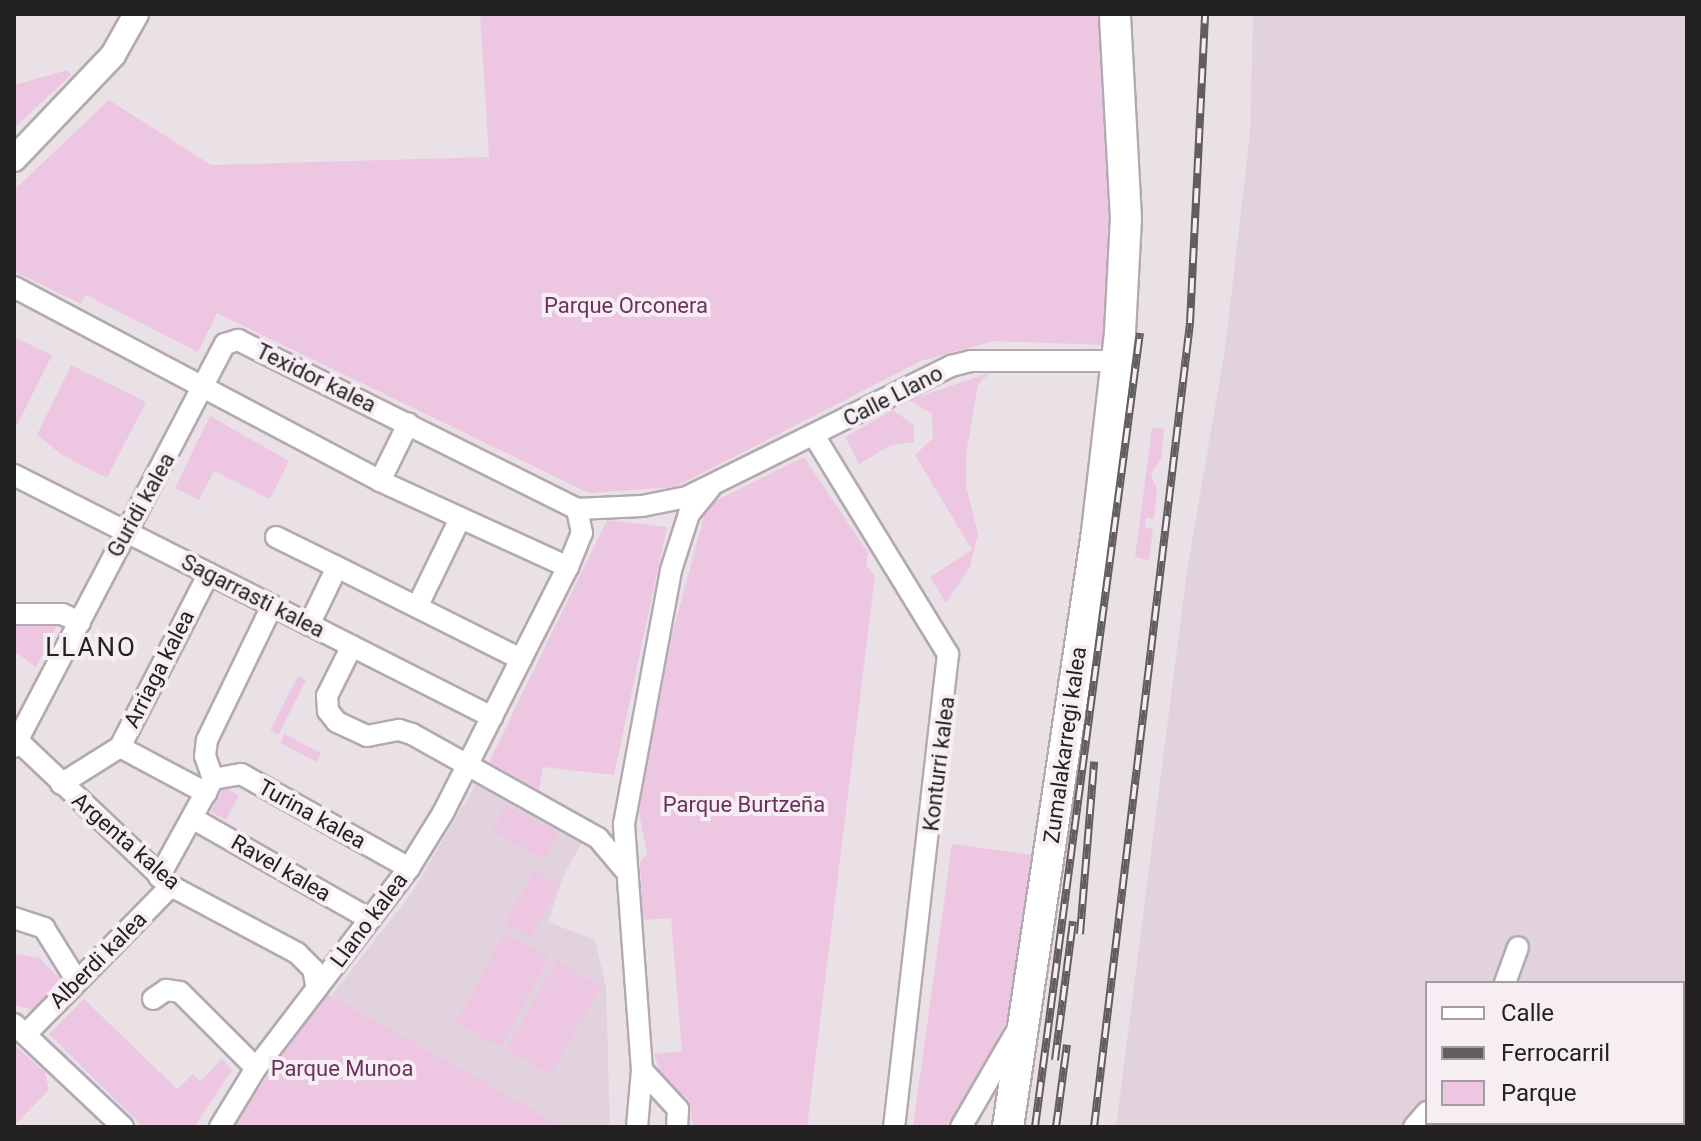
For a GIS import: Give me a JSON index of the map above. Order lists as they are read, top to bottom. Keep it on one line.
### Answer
{"streets":{"main road":["Zumalakarregi kalea"],"street":["Texidor kalea","Calle Llano","Guridi kalea","Sagarrasti kalea","Arriaga kalea","Konturri kalea","Turina kalea","Argenta kalea","Ravel kalea","Llano kalea","Alberdi kalea"]},"crossings":[["Texidor kalea","Guridi kalea"],["Texidor kalea","Llano kalea"],["Calle Llano","Zumalakarregi kalea"],["Calle Llano","Konturri kalea"],["Guridi kalea","Sagarrasti kalea"],["Guridi kalea","Argenta kalea"],["Sagarrasti kalea","Arriaga kalea"],["Sagarrasti kalea","Llano kalea"],["Arriaga kalea","Argenta kalea"],["Turina kalea","Llano kalea"],["Turina kalea","Alberdi kalea"],["Argenta kalea","Llano kalea"],["Argenta kalea","Alberdi kalea"],["Ravel kalea","Llano kalea"],["Ravel kalea","Alberdi kalea"]],"districts":["LLANO"],"parks":["Parque Orconera","Parque Burtzeña","Parque Munoa"],"legend":["Calle","Ferrocarril","Parque"]}
